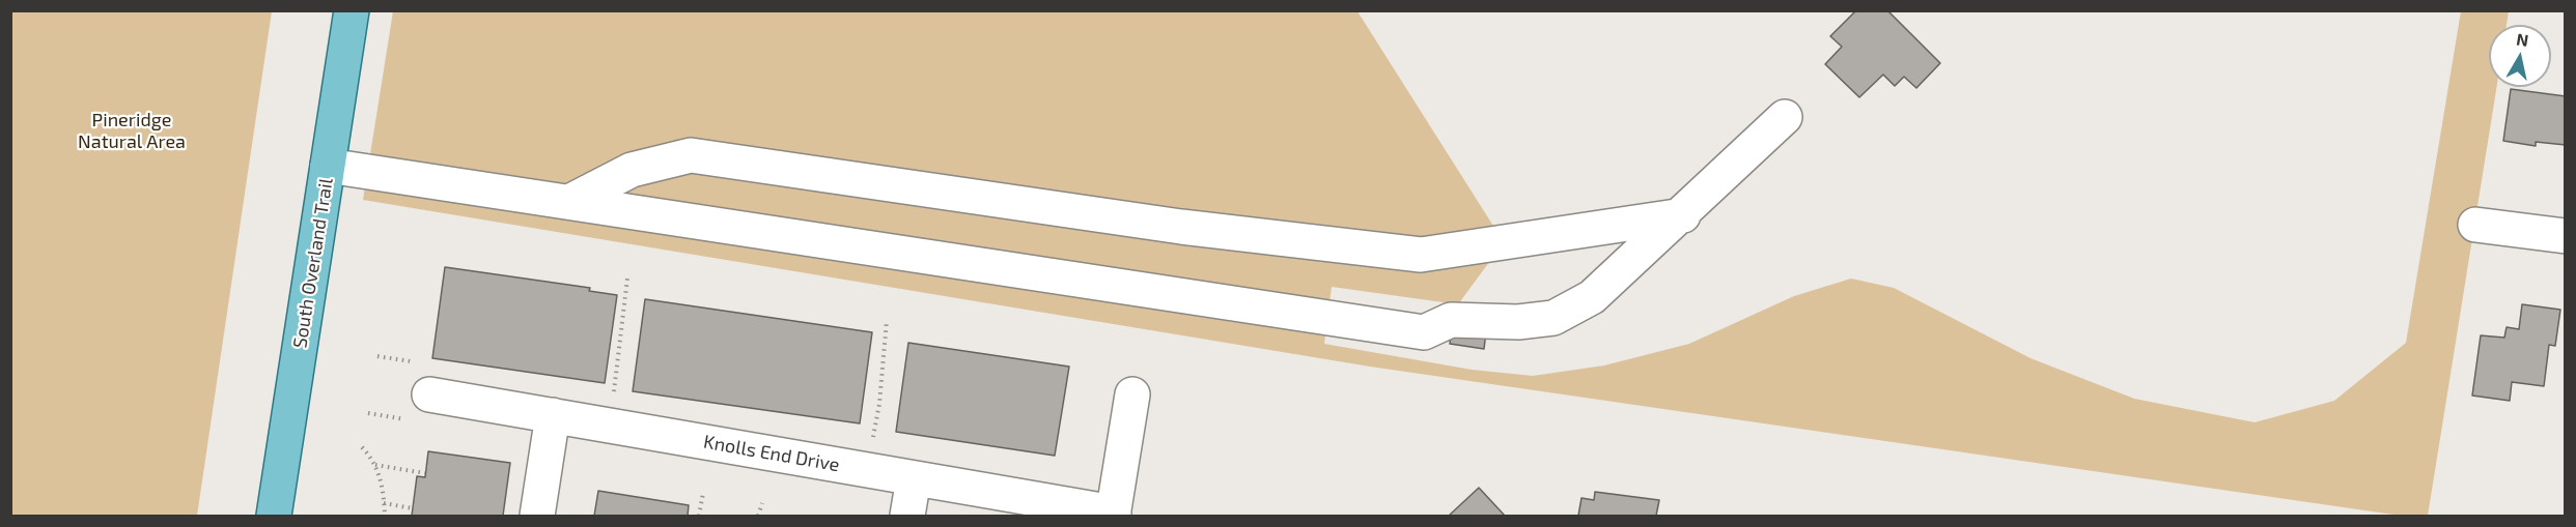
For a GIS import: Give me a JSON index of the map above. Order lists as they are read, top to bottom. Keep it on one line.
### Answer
{"streets":{"main road":["South Overland Trail"],"street":["Knolls End Drive"]},"parks":["Pineridge Natural Area"],"north":"top"}
